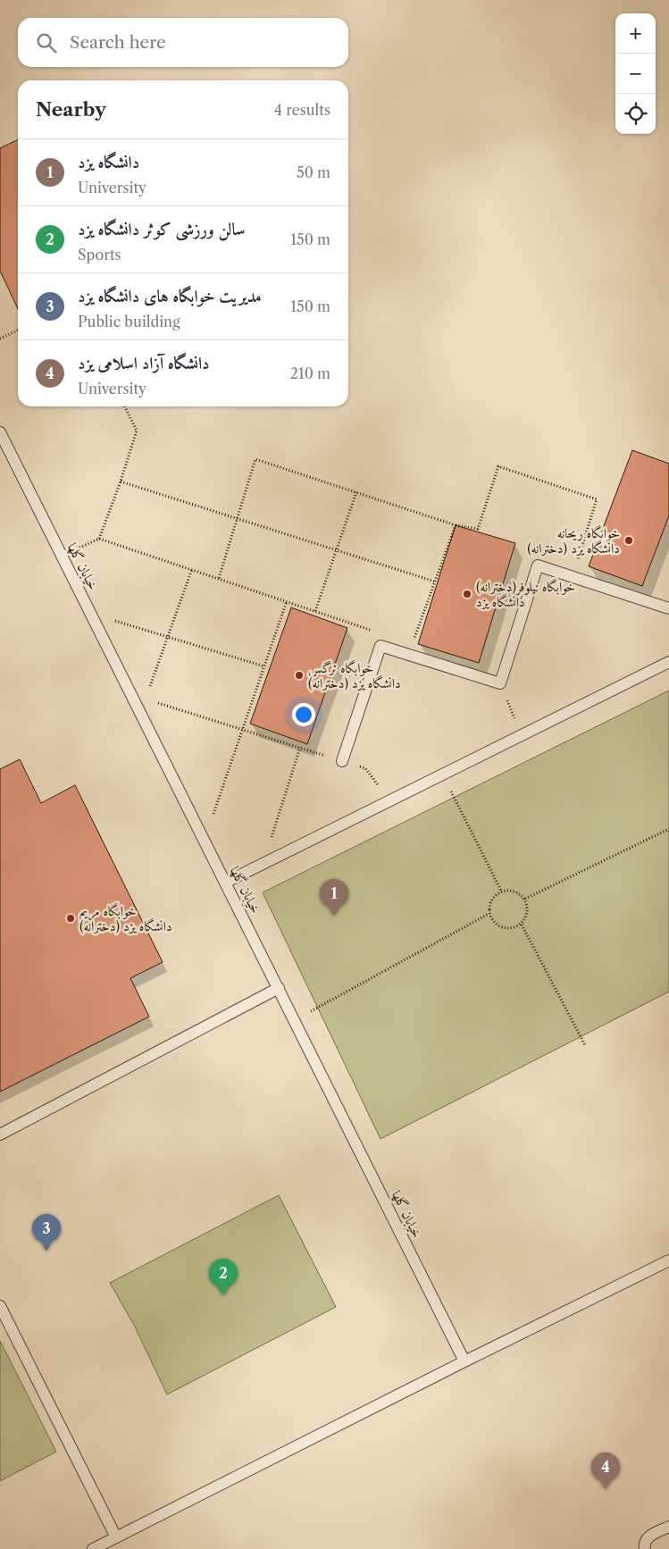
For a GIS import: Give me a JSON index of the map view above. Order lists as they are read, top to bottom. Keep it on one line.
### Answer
{"streets":{"lane":["خیابان گلها"]},"places":["خوابگاه ریحانه (دخترانه) دانشگاه یزد","خوابگاه نیلوفر(دخترانه) دانشگاه یزد","خوابگاه نرگس (دخترانه) دانشگاه یزد","خوابگاه مریم (دخترانه) دانشگاه یزد"],"page":{"map_buttons":["+","−"],"search":"Search here","heading":["Nearby","4 results"],"list":[{"mark":"1","name":"دانشگاه یزد","note":"University","value":"50 m"},{"mark":"2","name":"سالن ورزشی کوثر دانشگاه یزد","note":"Sports","value":"150 m"},{"mark":"3","name":"مدیریت خوابگاه های دانشگاه یزد","note":"Public building","value":"150 m"},{"mark":"4","name":"دانشگاه آزاد اسلامی یزد","note":"University","value":"210 m"}],"pins":["1","3","2","4"]}}
